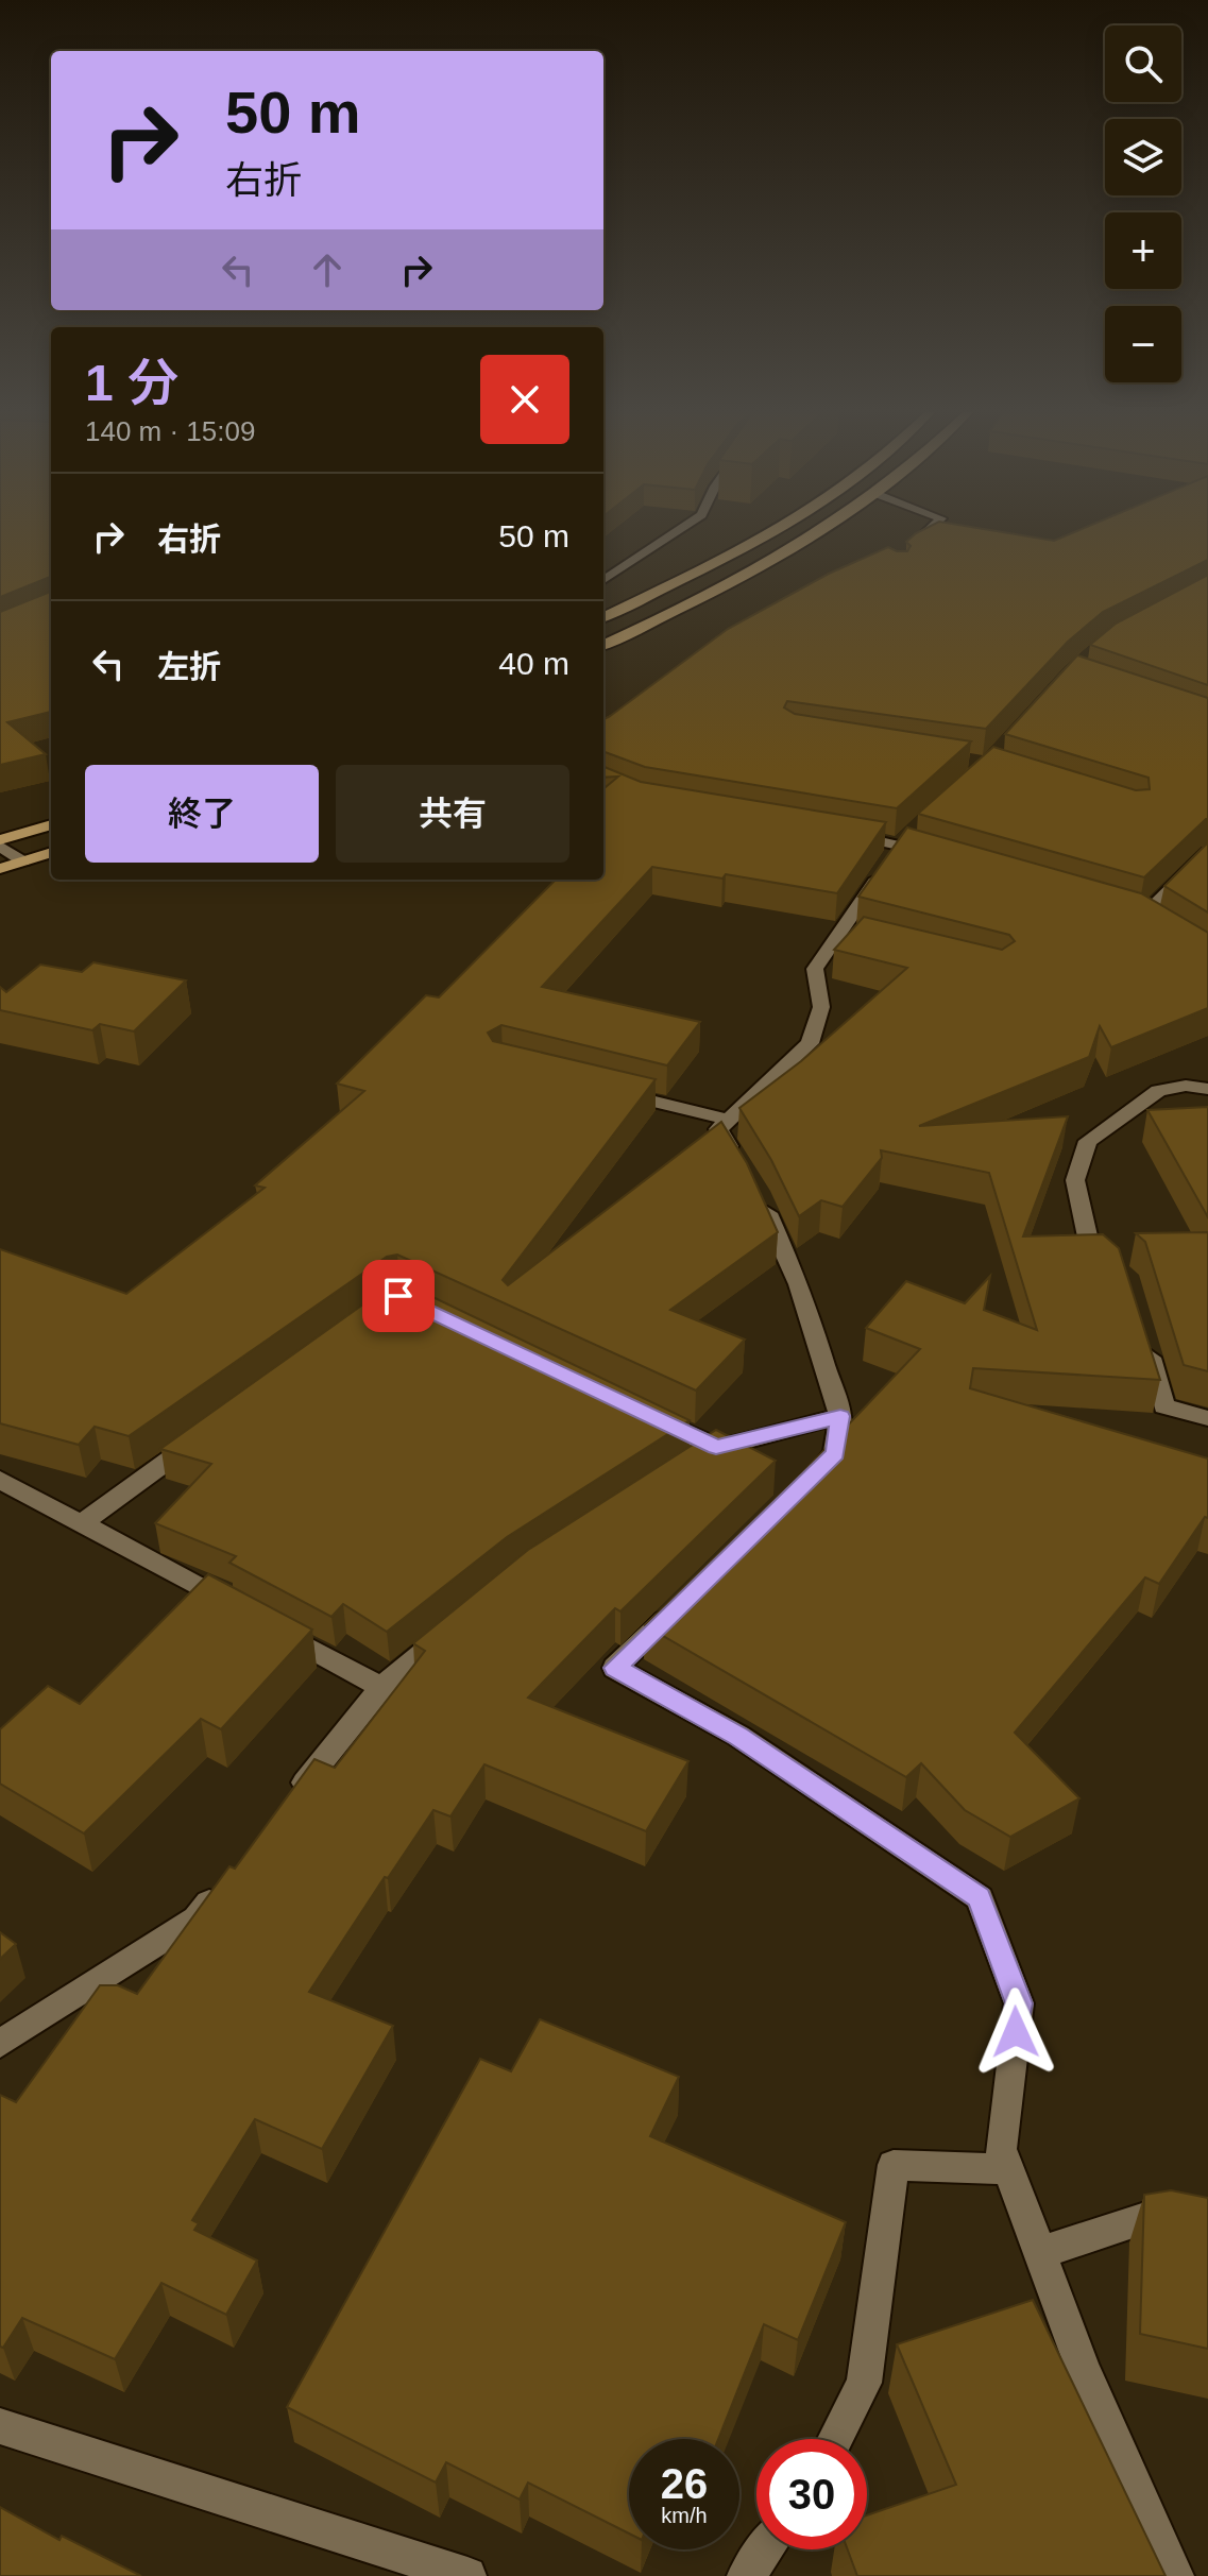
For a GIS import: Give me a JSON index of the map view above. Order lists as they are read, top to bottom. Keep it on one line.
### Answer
{"page":{"map_buttons":["+","−"],"turn":["50 m","右折"],"heading":["1 分","140 m · 15:09"],"list":[{"name":"右折","value":"50 m"},{"name":"左折","value":"40 m"}],"buttons":["終了","共有"],"speed":"26 km/h","limit":"30"}}
